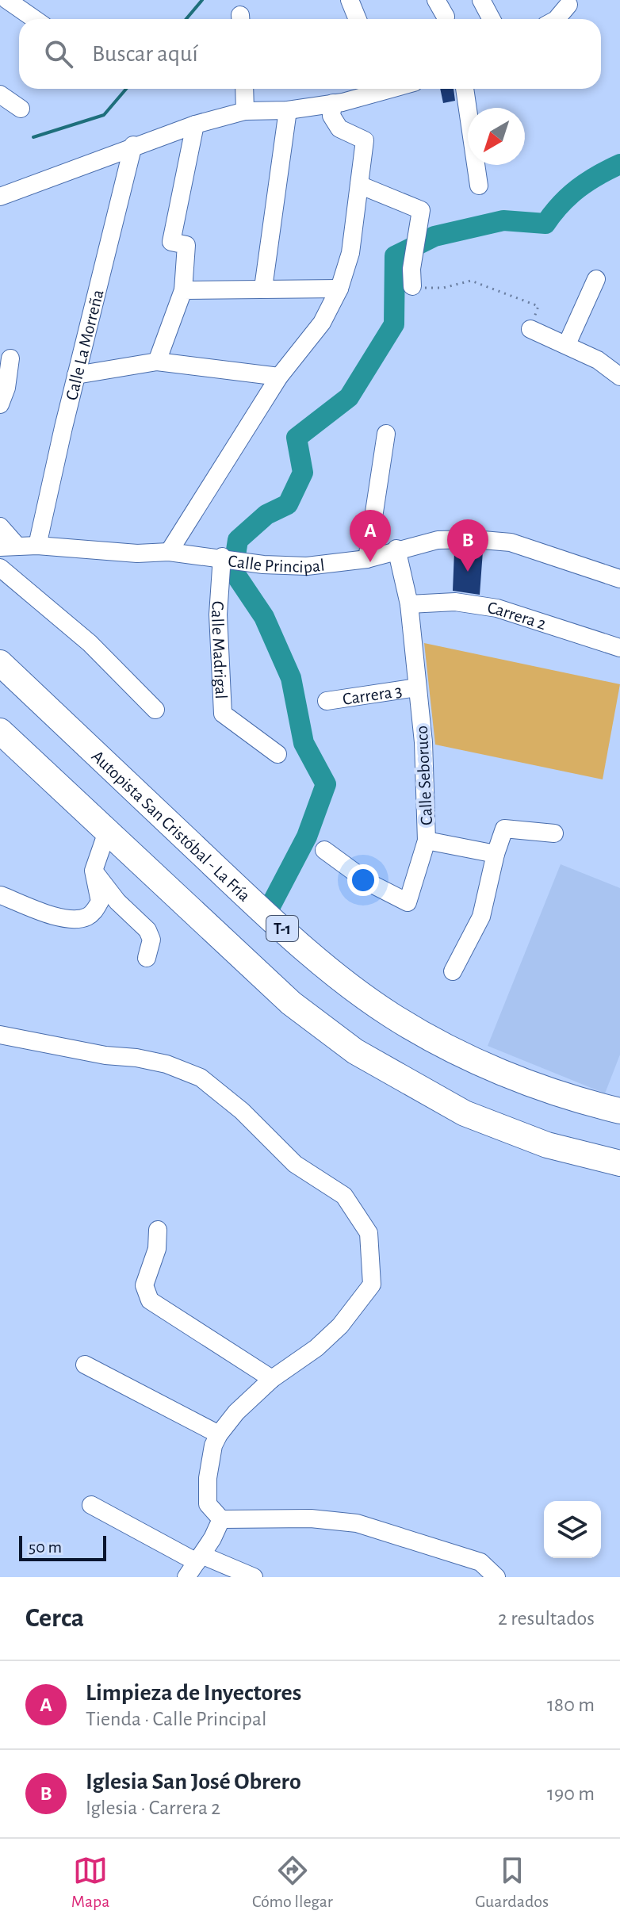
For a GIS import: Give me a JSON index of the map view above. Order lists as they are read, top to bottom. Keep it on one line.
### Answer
{"streets":{"highway":["Autopista San Cristóbal - La Fría","T-1"],"street":["Calle La Morreña","Calle Principal","Carrera 2","Calle Madrigal","Carrera 3","Calle Seboruco"]},"crossings":[["Calle La Morreña","Calle Principal"],["Calle Principal","Calle Madrigal"],["Calle Principal","Calle Seboruco"],["Carrera 2","Calle Seboruco"],["Carrera 3","Calle Seboruco"]],"scale_bar":"50 m","north":"bottom left","page":{"search":"Buscar aquí","pins":["A","B"],"scale":"50 m","heading":["Cerca","2 resultados"],"list":[{"mark":"A","name":"Limpieza de Inyectores","note":"Tienda · Calle Principal","value":"180 m"},{"mark":"B","name":"Iglesia San José Obrero","note":"Iglesia · Carrera 2","value":"190 m"}],"nav":["Mapa","Cómo llegar","Guardados"]}}
